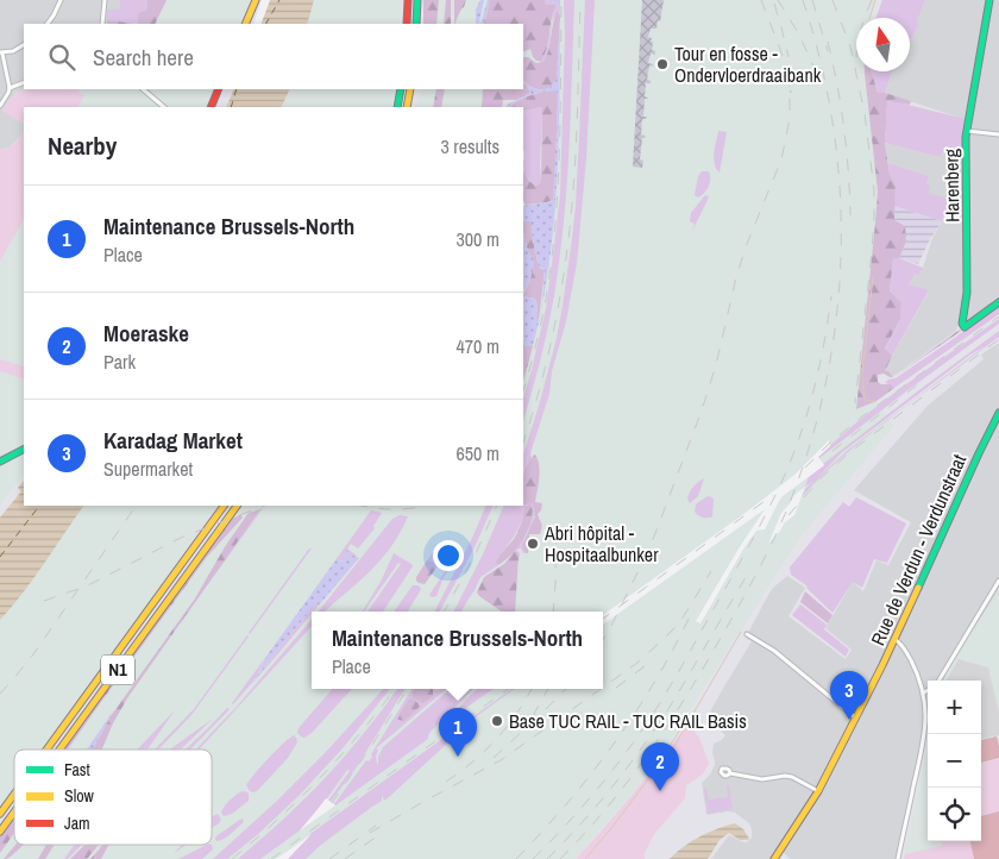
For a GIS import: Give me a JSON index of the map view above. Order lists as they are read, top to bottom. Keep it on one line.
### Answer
{"streets":{"main road":["Harenberg","Rue de Verdun - Verdunstraat","N1"]},"places":["Tour en fosse - Ondervloerdraaibank","Abri hôpital - Hospitaalbunker","Base TUC RAIL - TUC RAIL Basis"],"legend":["Fast","Slow","Jam"],"north":"top","page":{"search":"Search here","heading":["Nearby","3 results"],"list":[{"mark":"1","name":"Maintenance Brussels-North","note":"Place","value":"300 m"},{"mark":"2","name":"Moeraske","note":"Park","value":"470 m"},{"mark":"3","name":"Karadag Market","note":"Supermarket","value":"650 m"}],"popup":["Maintenance Brussels-North","Place"],"pins":["3","1","2"],"map_buttons":["+","−"]}}
